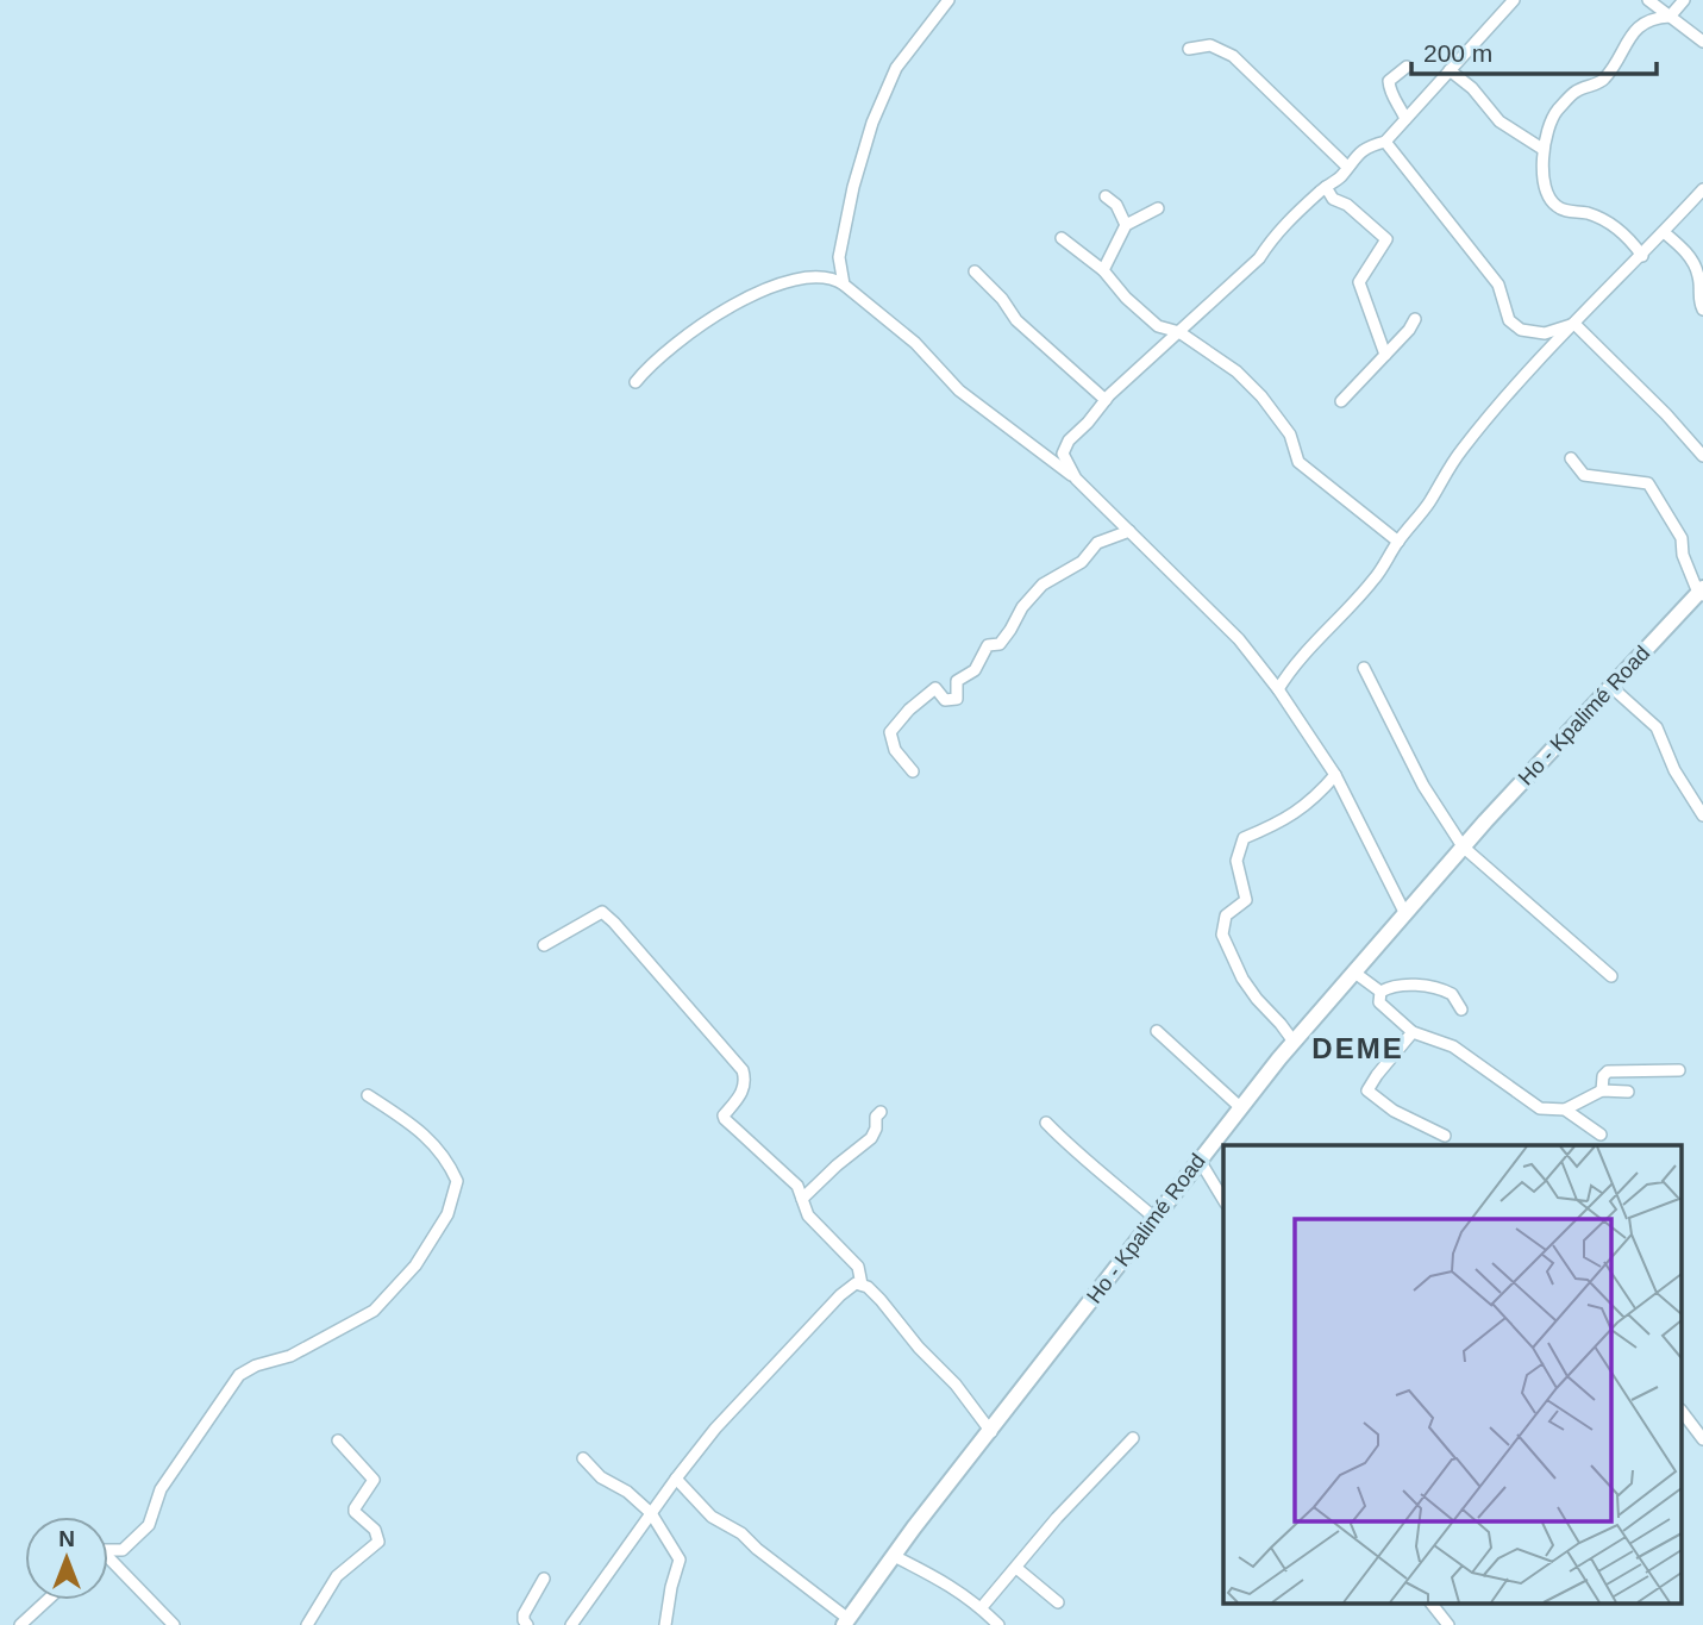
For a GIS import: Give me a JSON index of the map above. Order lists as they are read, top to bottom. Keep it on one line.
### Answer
{"streets":{"main road":["Ho - Kpalimé Road"]},"districts":["DEME"],"scale_bar":"200 m","north":"top"}
